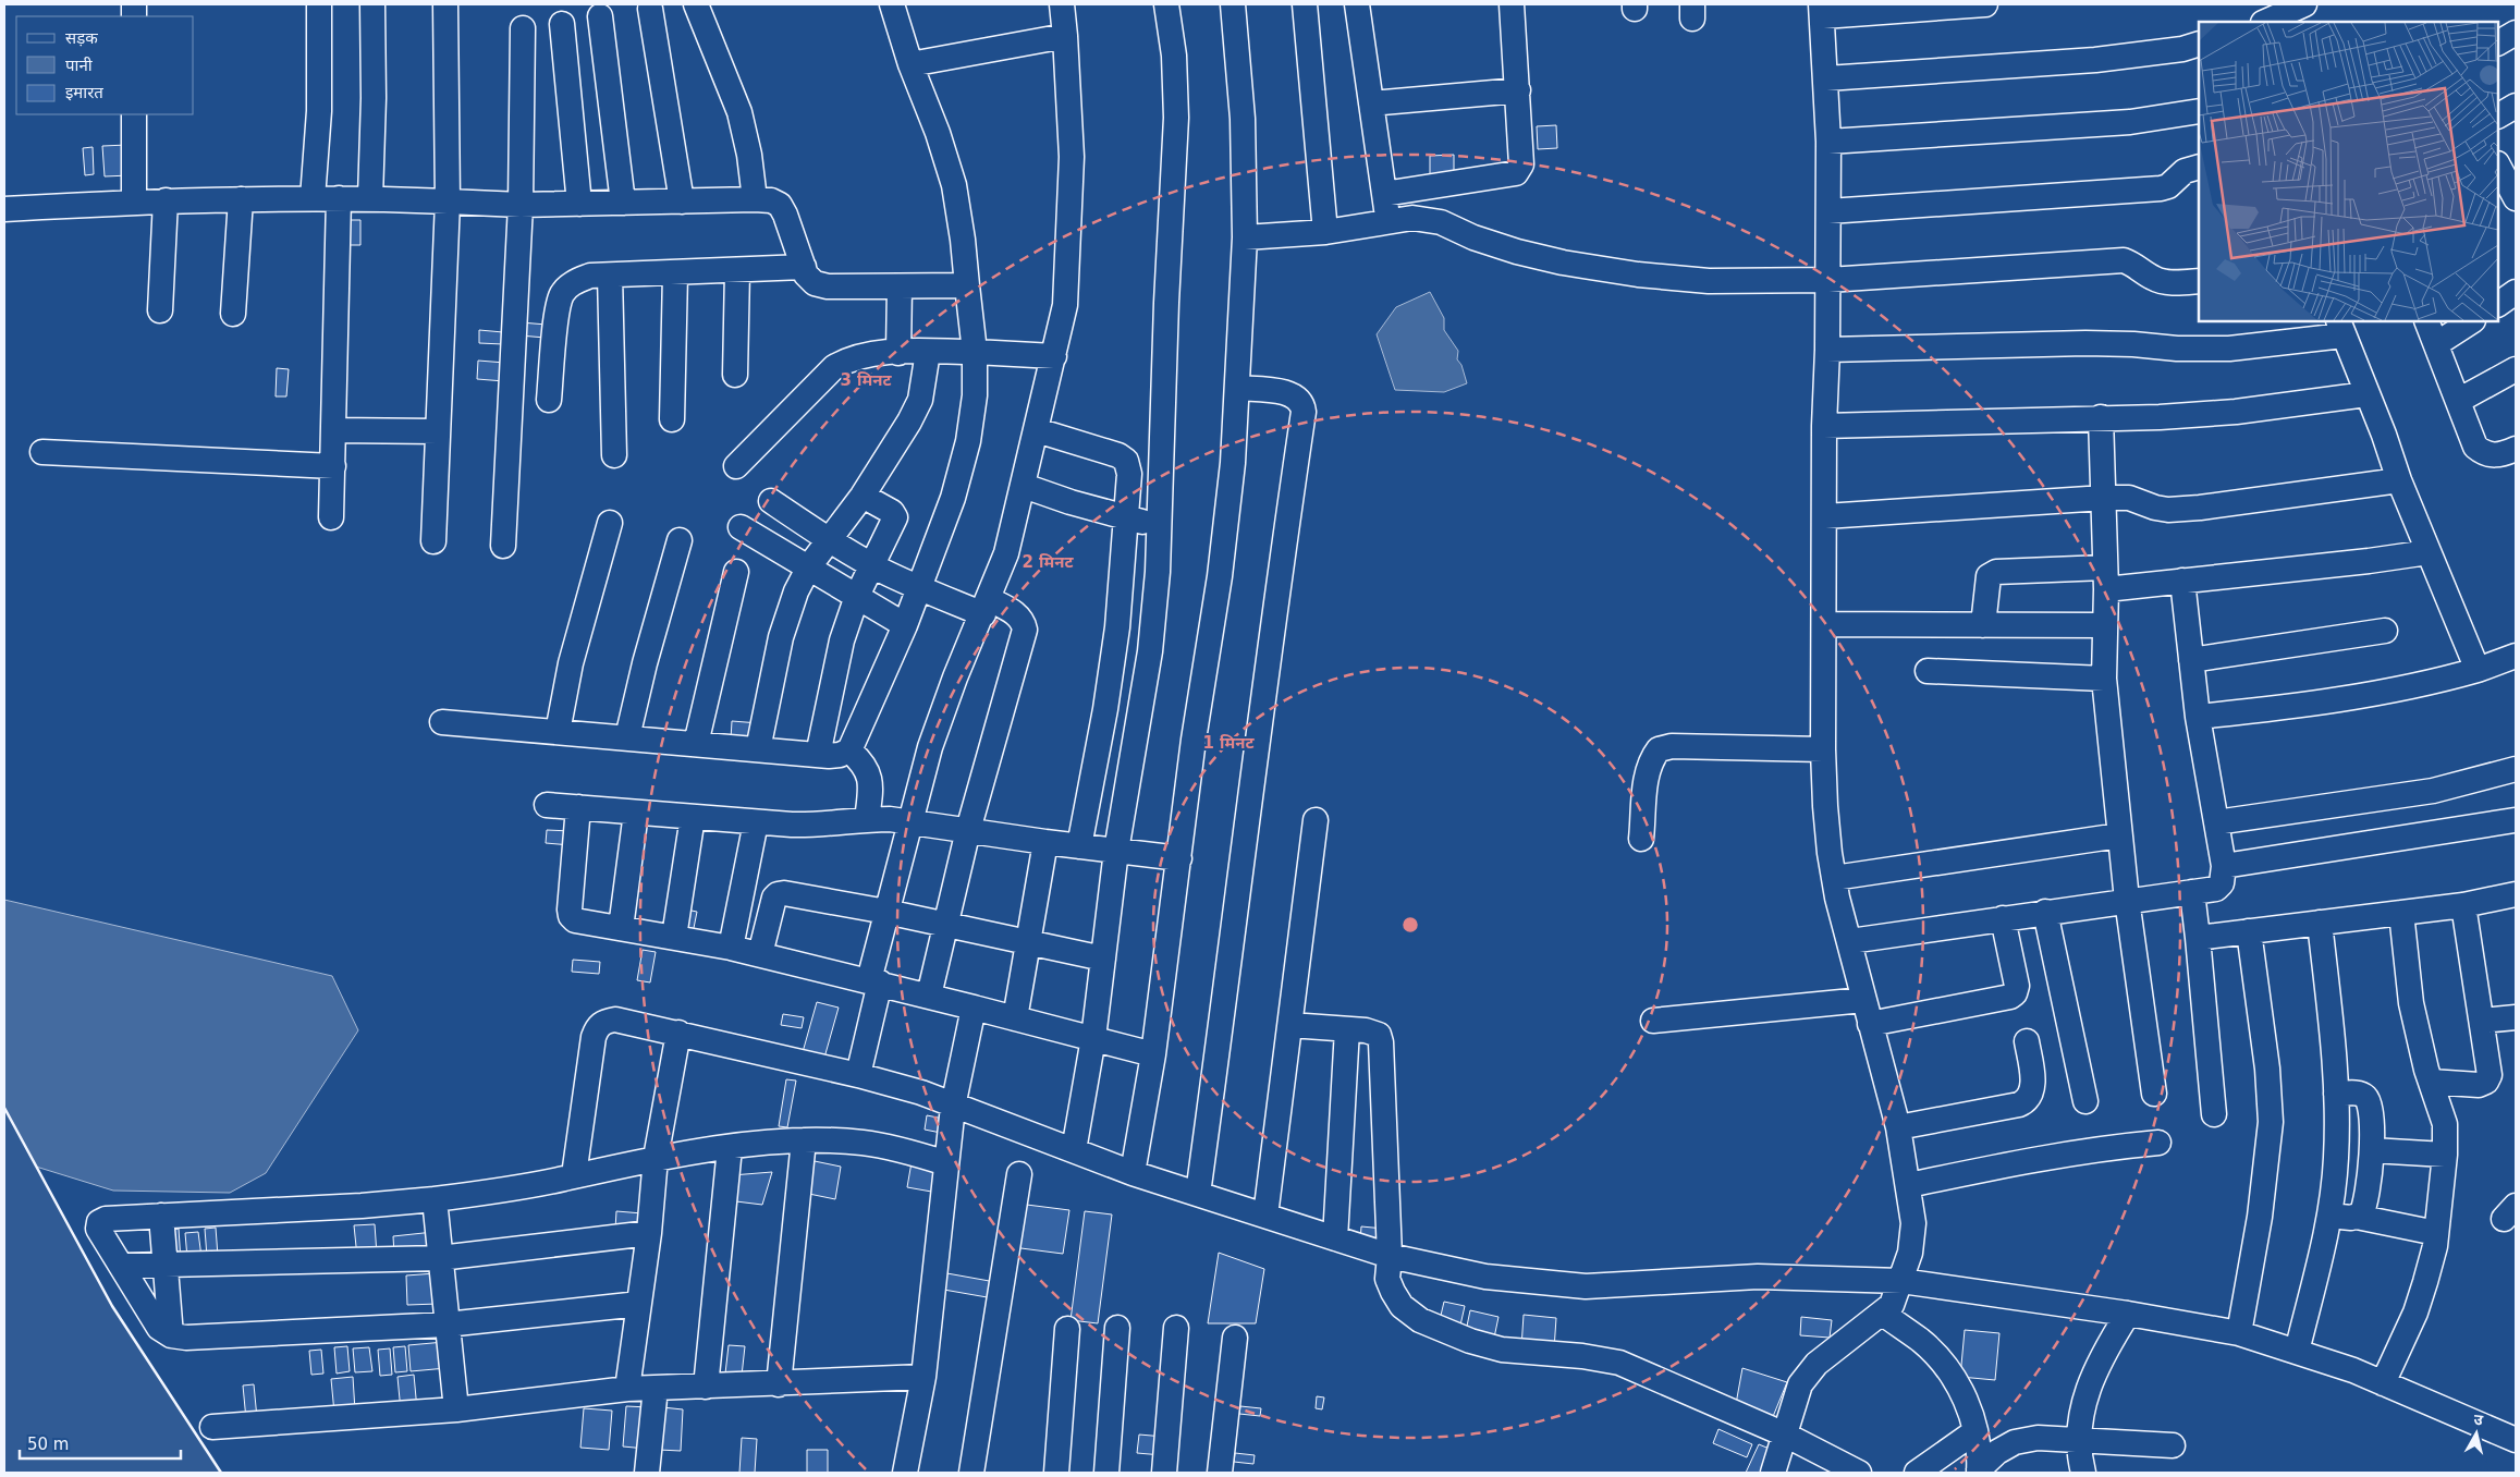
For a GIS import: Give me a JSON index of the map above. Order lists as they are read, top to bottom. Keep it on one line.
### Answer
{"legend":["सड़क","पानी","इमारत"],"scale_bar":"50 m","north":"top","rings":["3 मिनट","2 मिनट","1 मिनट"]}
